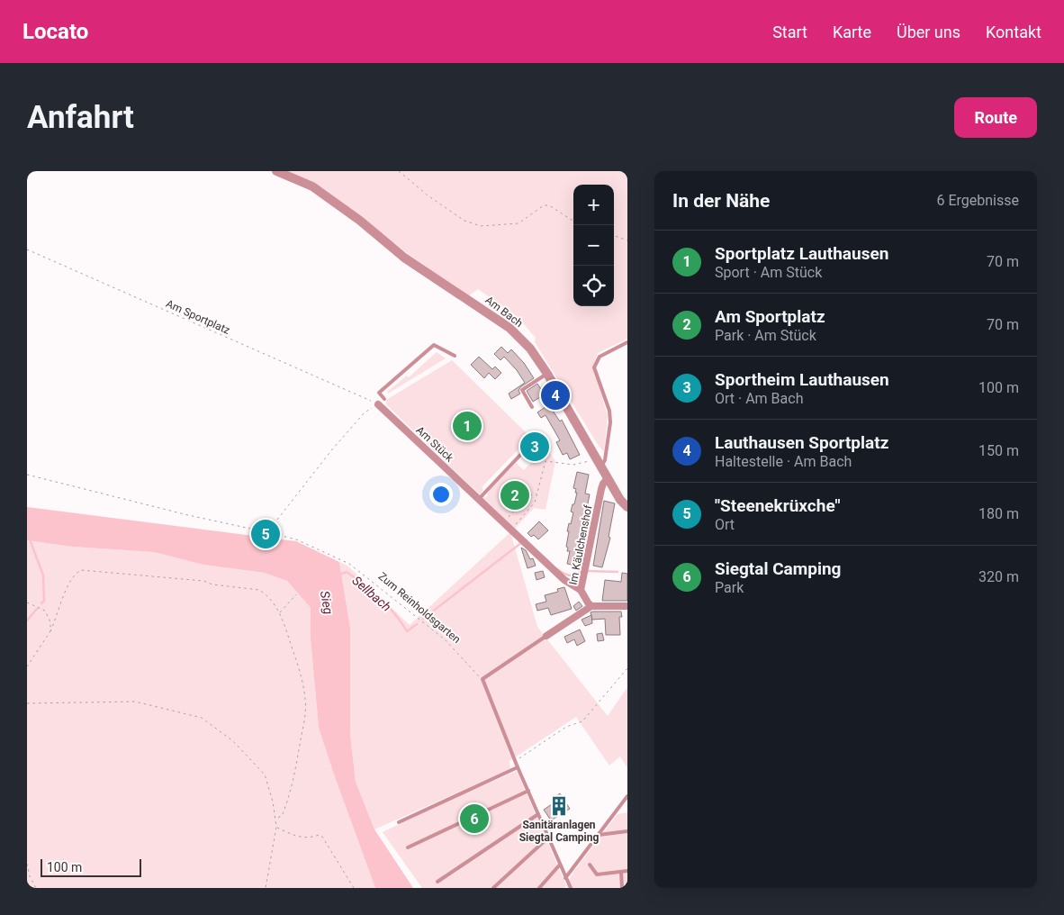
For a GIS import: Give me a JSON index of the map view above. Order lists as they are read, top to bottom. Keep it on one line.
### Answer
{"streets":{"street":["Am Bach","Am Stück","Im Käulchenshof"],"path":["Am Sportplatz","Zum Reinholdsgarten"]},"crossings":[["Am Bach","Im Käulchenshof"],["Am Sportplatz","Am Stück"],["Am Stück","Im Käulchenshof"]],"water":["Sellbach","Sieg"],"places":{"building":["Sanitäranlagen Siegtal Camping"]},"scale_bar":"100 m","page":{"header":"Locato","nav":["Start","Karte","Über uns","Kontakt"],"buttons":"Route","title":"Anfahrt","heading":["In der Nähe","6 Ergebnisse"],"map_buttons":["+","−"],"list":[{"mark":"1","name":"Sportplatz Lauthausen","note":"Sport · Am Stück","value":"70 m"},{"mark":"2","name":"Am Sportplatz","note":"Park · Am Stück","value":"70 m"},{"mark":"3","name":"Sportheim Lauthausen","note":"Ort · Am Bach","value":"100 m"},{"mark":"4","name":"Lauthausen Sportplatz","note":"Haltestelle · Am Bach","value":"150 m"},{"mark":"5","name":"\"Steenekrüxche\"","note":"Ort","value":"180 m"},{"mark":"6","name":"Siegtal Camping","note":"Park","value":"320 m"}],"pins":["4","1","3","2","5","6"],"scale":"100 m"}}
